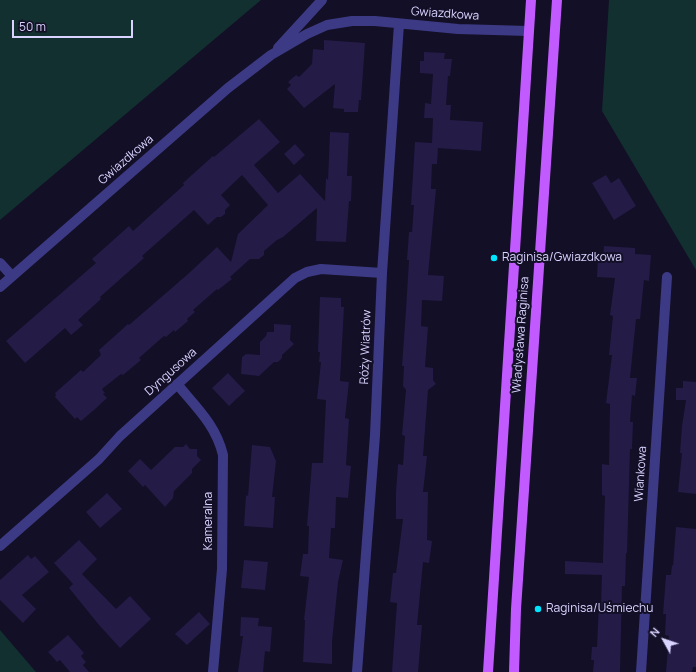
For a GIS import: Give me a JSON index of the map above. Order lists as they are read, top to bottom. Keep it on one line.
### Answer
{"streets":{"main road":["Władysława Raginisa"],"street":["Gwiazdkowa","Róży Wiatrów","Dyngusowa","Wiankowa","Kameralna"]},"crossings":[["Gwiazdkowa","Władysława Raginisa"],["Gwiazdkowa","Róży Wiatrów"],["Róży Wiatrów","Dyngusowa"],["Dyngusowa","Kameralna"]],"places":["Raginisa/Gwiazdkowa","Raginisa/Uśmiechu"],"scale_bar":"50 m","north":"top left"}
